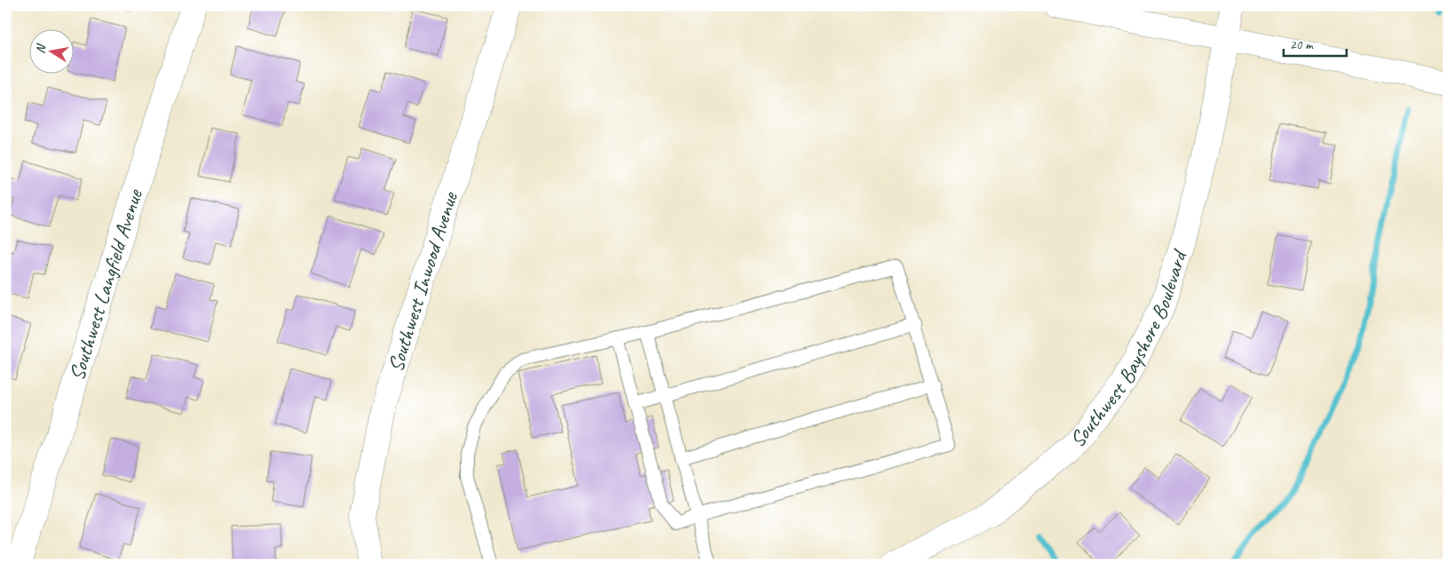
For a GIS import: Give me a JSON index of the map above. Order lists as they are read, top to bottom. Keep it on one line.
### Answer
{"streets":{"street":["Southwest Inwood Avenue","Southwest Langfield Avenue","Southwest Bayshore Boulevard"]},"scale_bar":"20 m","north":"left"}
